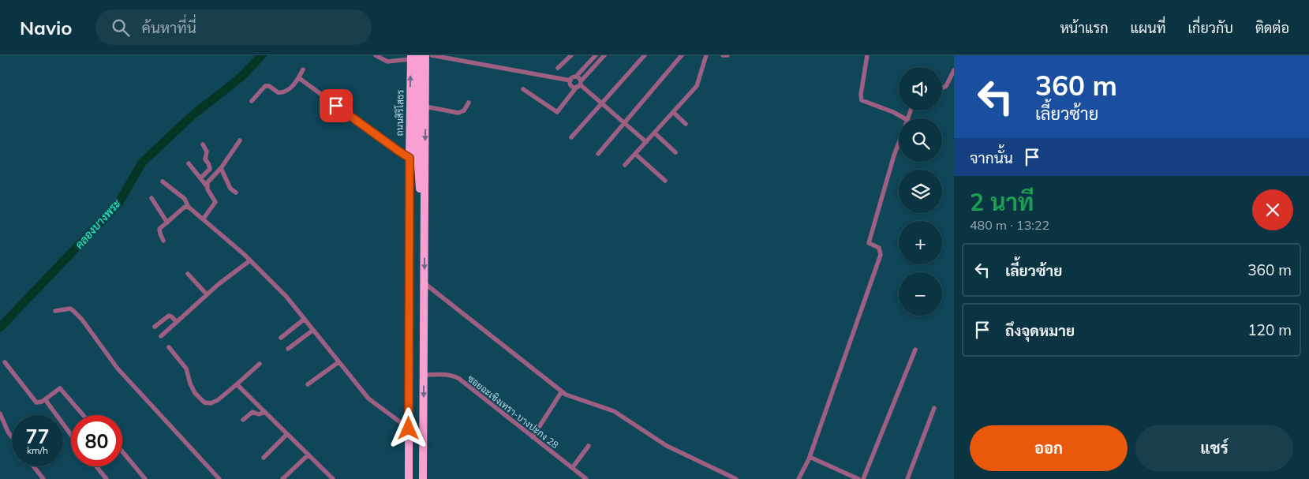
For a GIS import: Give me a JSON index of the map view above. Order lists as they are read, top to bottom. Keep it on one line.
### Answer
{"streets":{"highway":["ถนนสิริโสธร"],"street":["ซอยฉะเชิงเทรา-บางปะกง 28"]},"water":["คลองบางพระ"],"page":{"header":"Navio","search":"ค้นหาที่นี่","nav":["หน้าแรก","แผนที่","เกี่ยวกับ","ติดต่อ"],"turn":["360 m","เลี้ยวซ้าย"],"map_buttons":["+","−"],"then":"จากนั้น","heading":["2 นาที","480 m · 13:22"],"list":[{"name":"เลี้ยวซ้าย","value":"360 m"},{"name":"ถึงจุดหมาย","value":"120 m"}],"speed":"77 km/h","limit":"80","buttons":["ออก","แชร์"]}}
